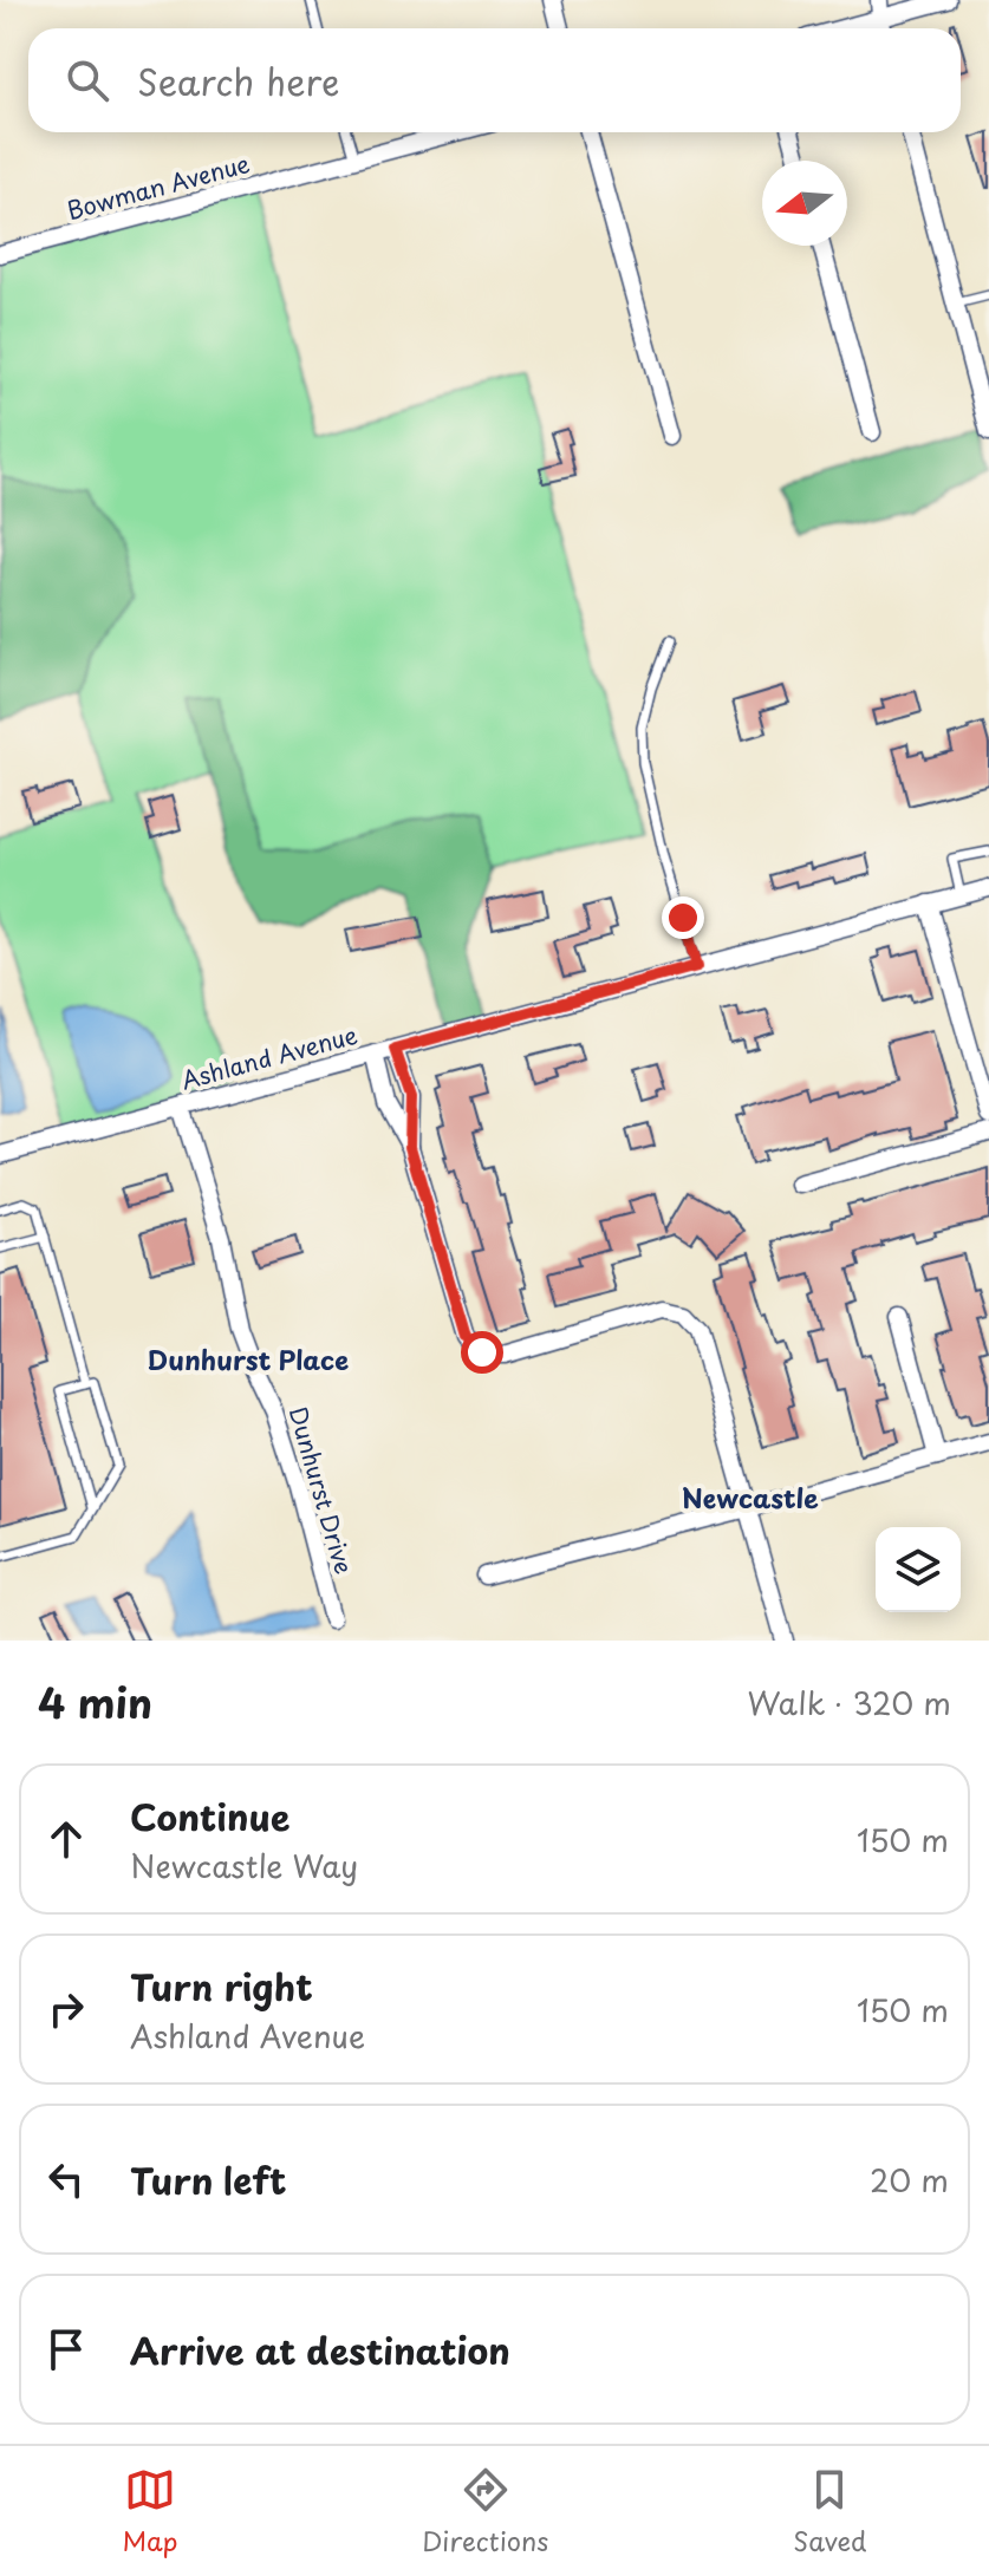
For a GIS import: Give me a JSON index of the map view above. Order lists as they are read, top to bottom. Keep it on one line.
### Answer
{"streets":{"street":["Bowman Avenue","Ashland Avenue","Dunhurst Drive"]},"crossings":[["Ashland Avenue","Dunhurst Drive"]],"districts":["Dunhurst Place","Newcastle"],"north":"left","page":{"search":"Search here","heading":["4 min","Walk · 320 m"],"list":[["Continue","Newcastle Way","150 m"],["Turn right","Ashland Avenue","150 m"],["Turn left","20 m"],"Arrive at destination"],"nav":["Map","Directions","Saved"]}}
